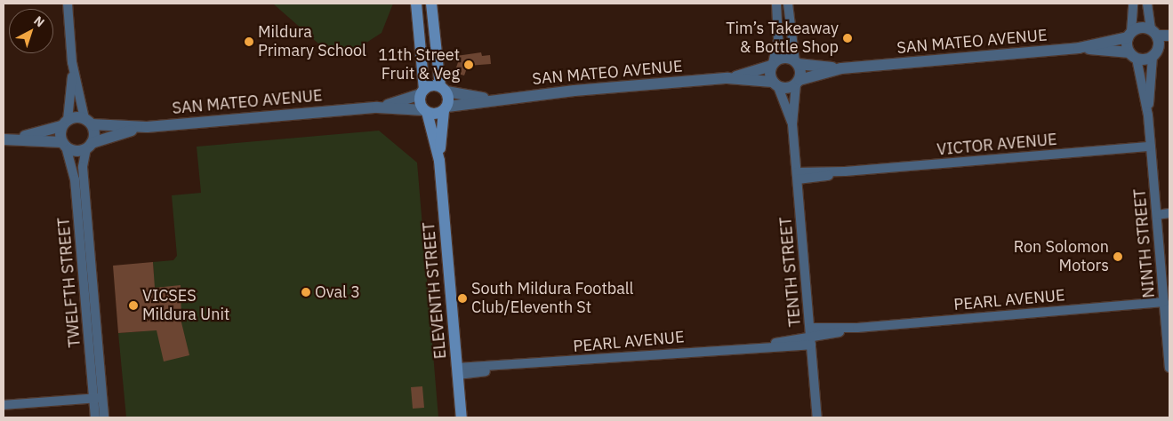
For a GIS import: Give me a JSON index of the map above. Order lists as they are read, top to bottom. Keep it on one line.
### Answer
{"streets":{"main road":["ELEVENTH STREET"],"street":["SAN MATEO AVENUE","VICTOR AVENUE","NINTH STREET","TENTH STREET","TWELFTH STREET","PEARL AVENUE"]},"crossings":[["SAN MATEO AVENUE","NINTH STREET"],["SAN MATEO AVENUE","TENTH STREET"],["SAN MATEO AVENUE","TWELFTH STREET"],["SAN MATEO AVENUE","ELEVENTH STREET"],["VICTOR AVENUE","NINTH STREET"],["VICTOR AVENUE","TENTH STREET"],["NINTH STREET","PEARL AVENUE"],["TENTH STREET","PEARL AVENUE"],["ELEVENTH STREET","PEARL AVENUE"]],"places":["Tim’s Takeaway & Bottle Shop","Mildura Primary School","11th Street Fruit & Veg","Ron Solomon Motors","Oval 3","South Mildura Football Club/Eleventh St","VICSES Mildura Unit"],"north":"top right"}
